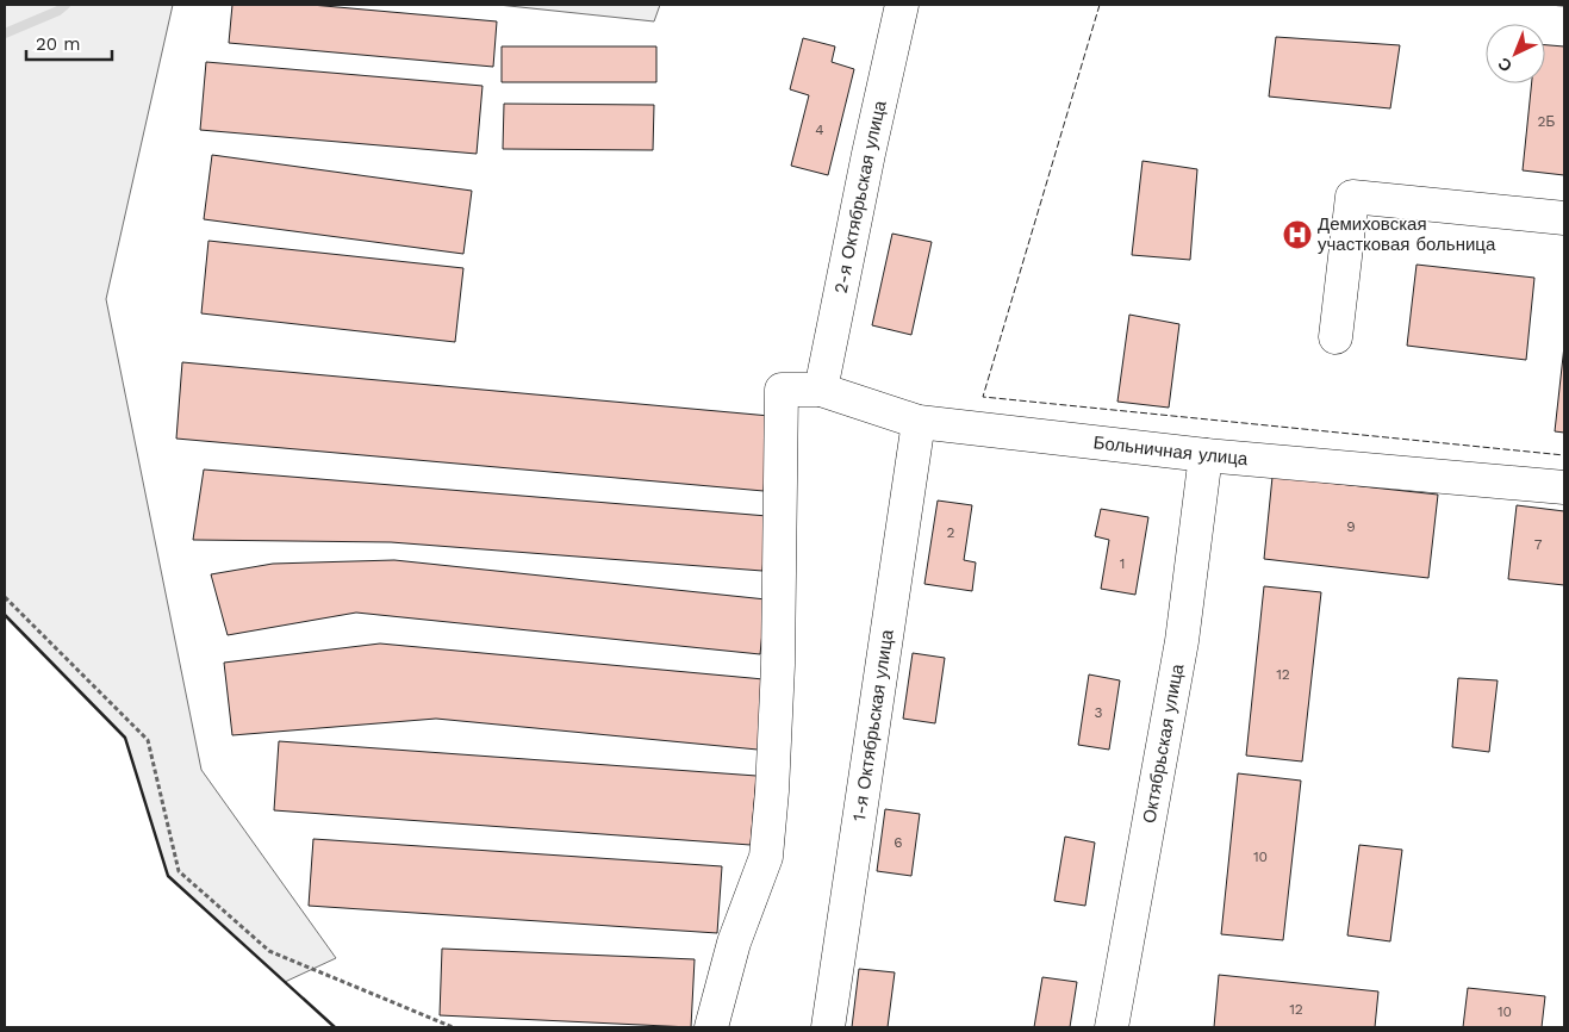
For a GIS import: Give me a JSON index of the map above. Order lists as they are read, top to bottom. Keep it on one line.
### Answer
{"streets":{"lane":["2-я Октябрьская улица","Больничная улица","1-я Октябрьская улица","Октябрьская улица"]},"crossings":[["2-я Октябрьская улица","Больничная улица"],["Больничная улица","1-я Октябрьская улица"],["Больничная улица","Октябрьская улица"]],"places":{"hospital":["Демиховская участковая больница"]},"house_numbers":["2Б","4","9","2","7","1","12","3","6","10","12","10"],"scale_bar":"20 m","north":"bottom left"}
